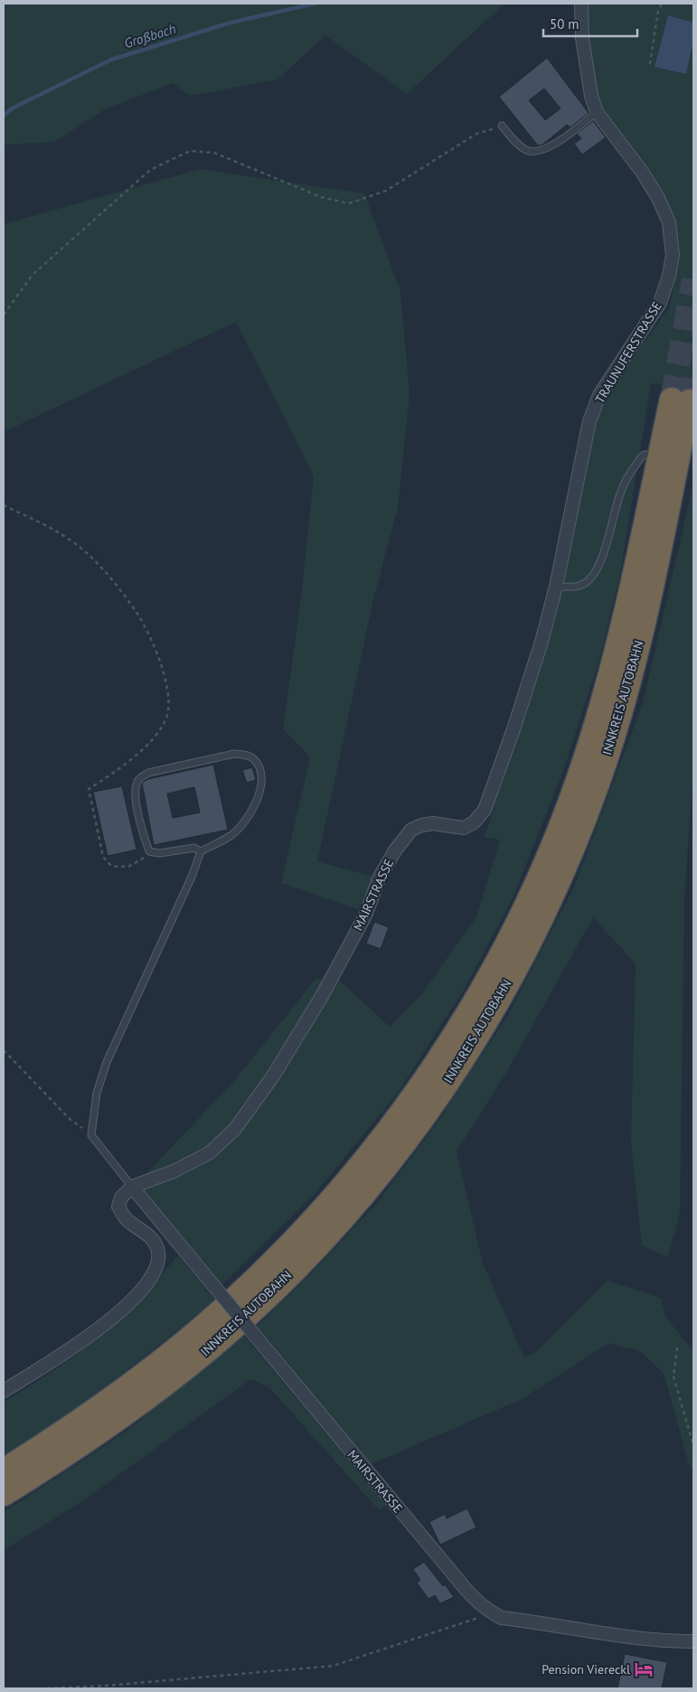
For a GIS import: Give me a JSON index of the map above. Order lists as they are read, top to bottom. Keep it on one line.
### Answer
{"streets":{"highway":["INNKREIS AUTOBAHN"],"street":["TRAUNUFERSTRASSE","MAIRSTRASSE"]},"crossings":[["TRAUNUFERSTRASSE","MAIRSTRASSE"]],"water":["Großbach"],"places":{"hotel":["Pension Viereckl"]},"scale_bar":"50 m"}
